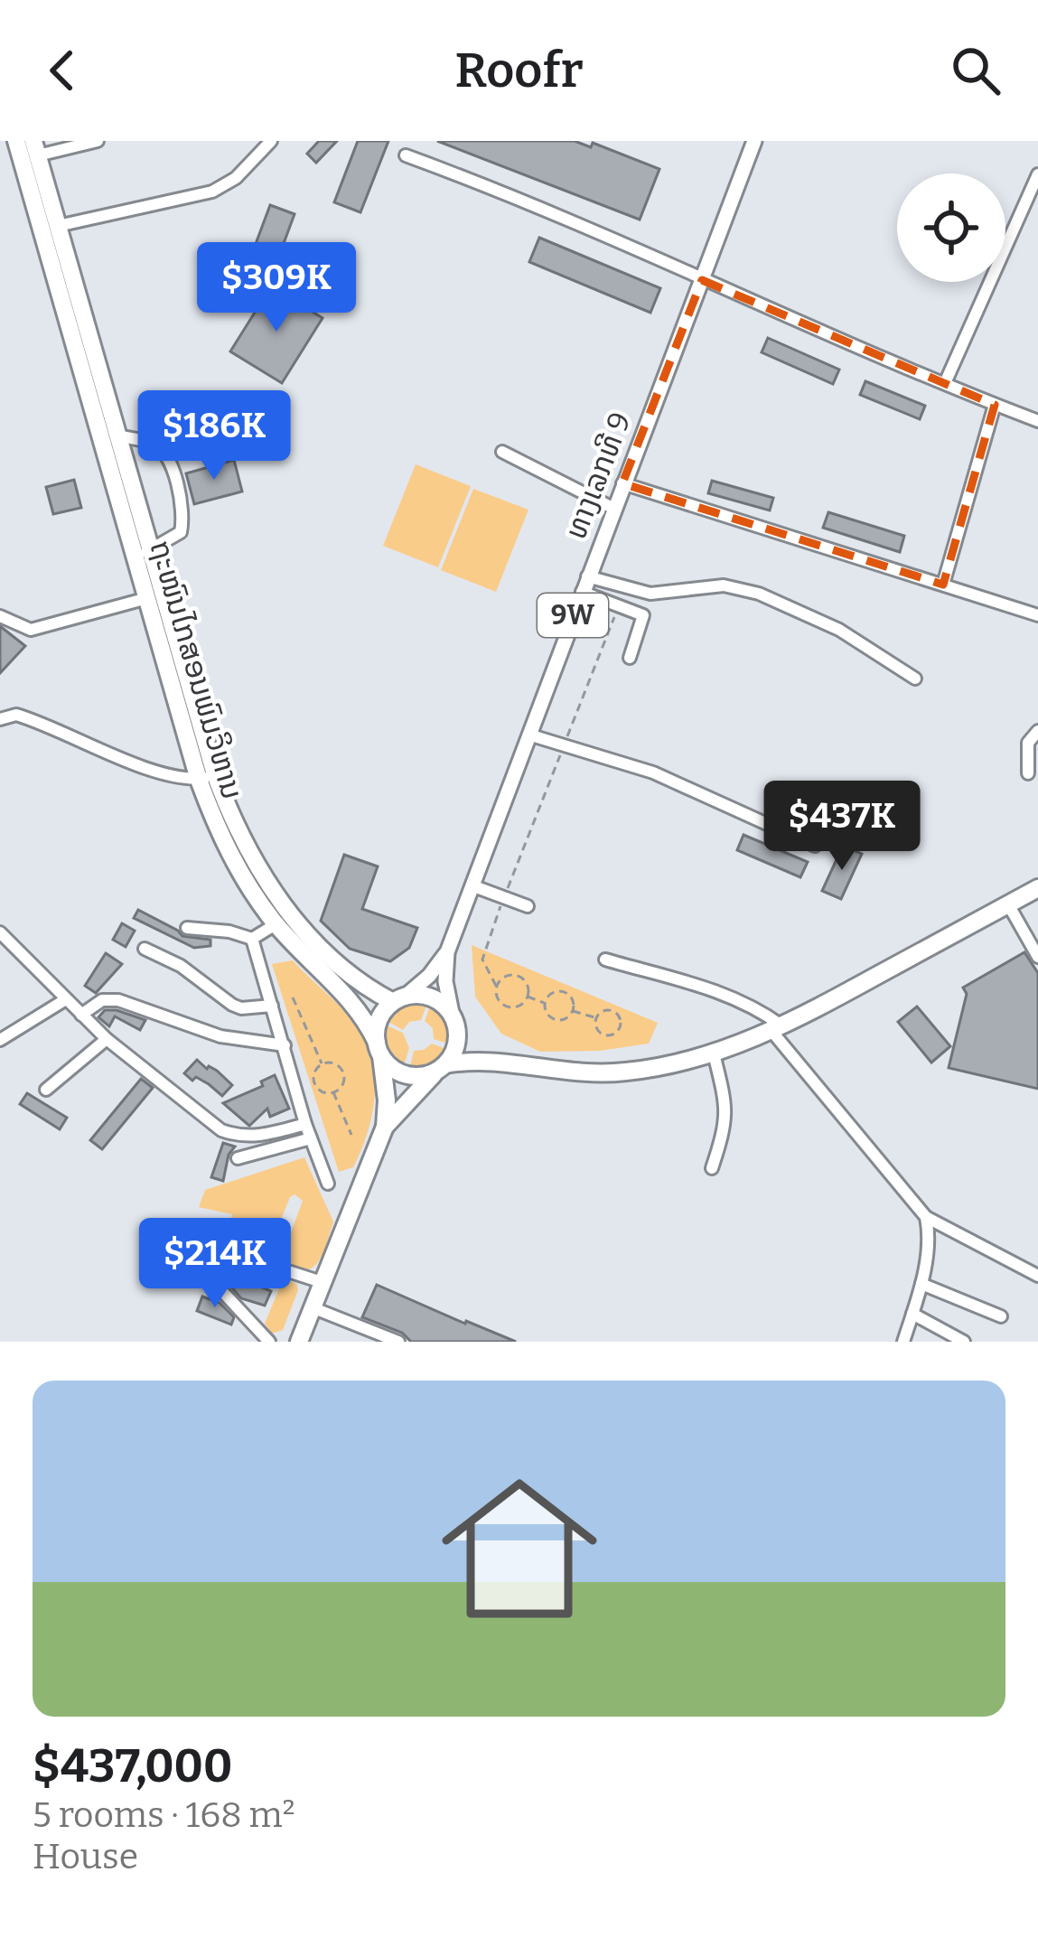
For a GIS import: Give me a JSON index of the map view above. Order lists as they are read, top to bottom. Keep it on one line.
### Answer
{"streets":{"highway":["ຖະໜົນໄກສອນພົມວິຫານ"],"main road":["ທາງເລກທີ 9","9W"]},"crossings":[["ທາງເລກທີ 9","ຖະໜົນໄກສອນພົມວິຫານ"]],"page":{"header":"Roofr","price":["$309K","$186K","$437K","$214K"],"list":[{"name":"$437,000","note":"5 rooms · 168 m² · House"}]}}
